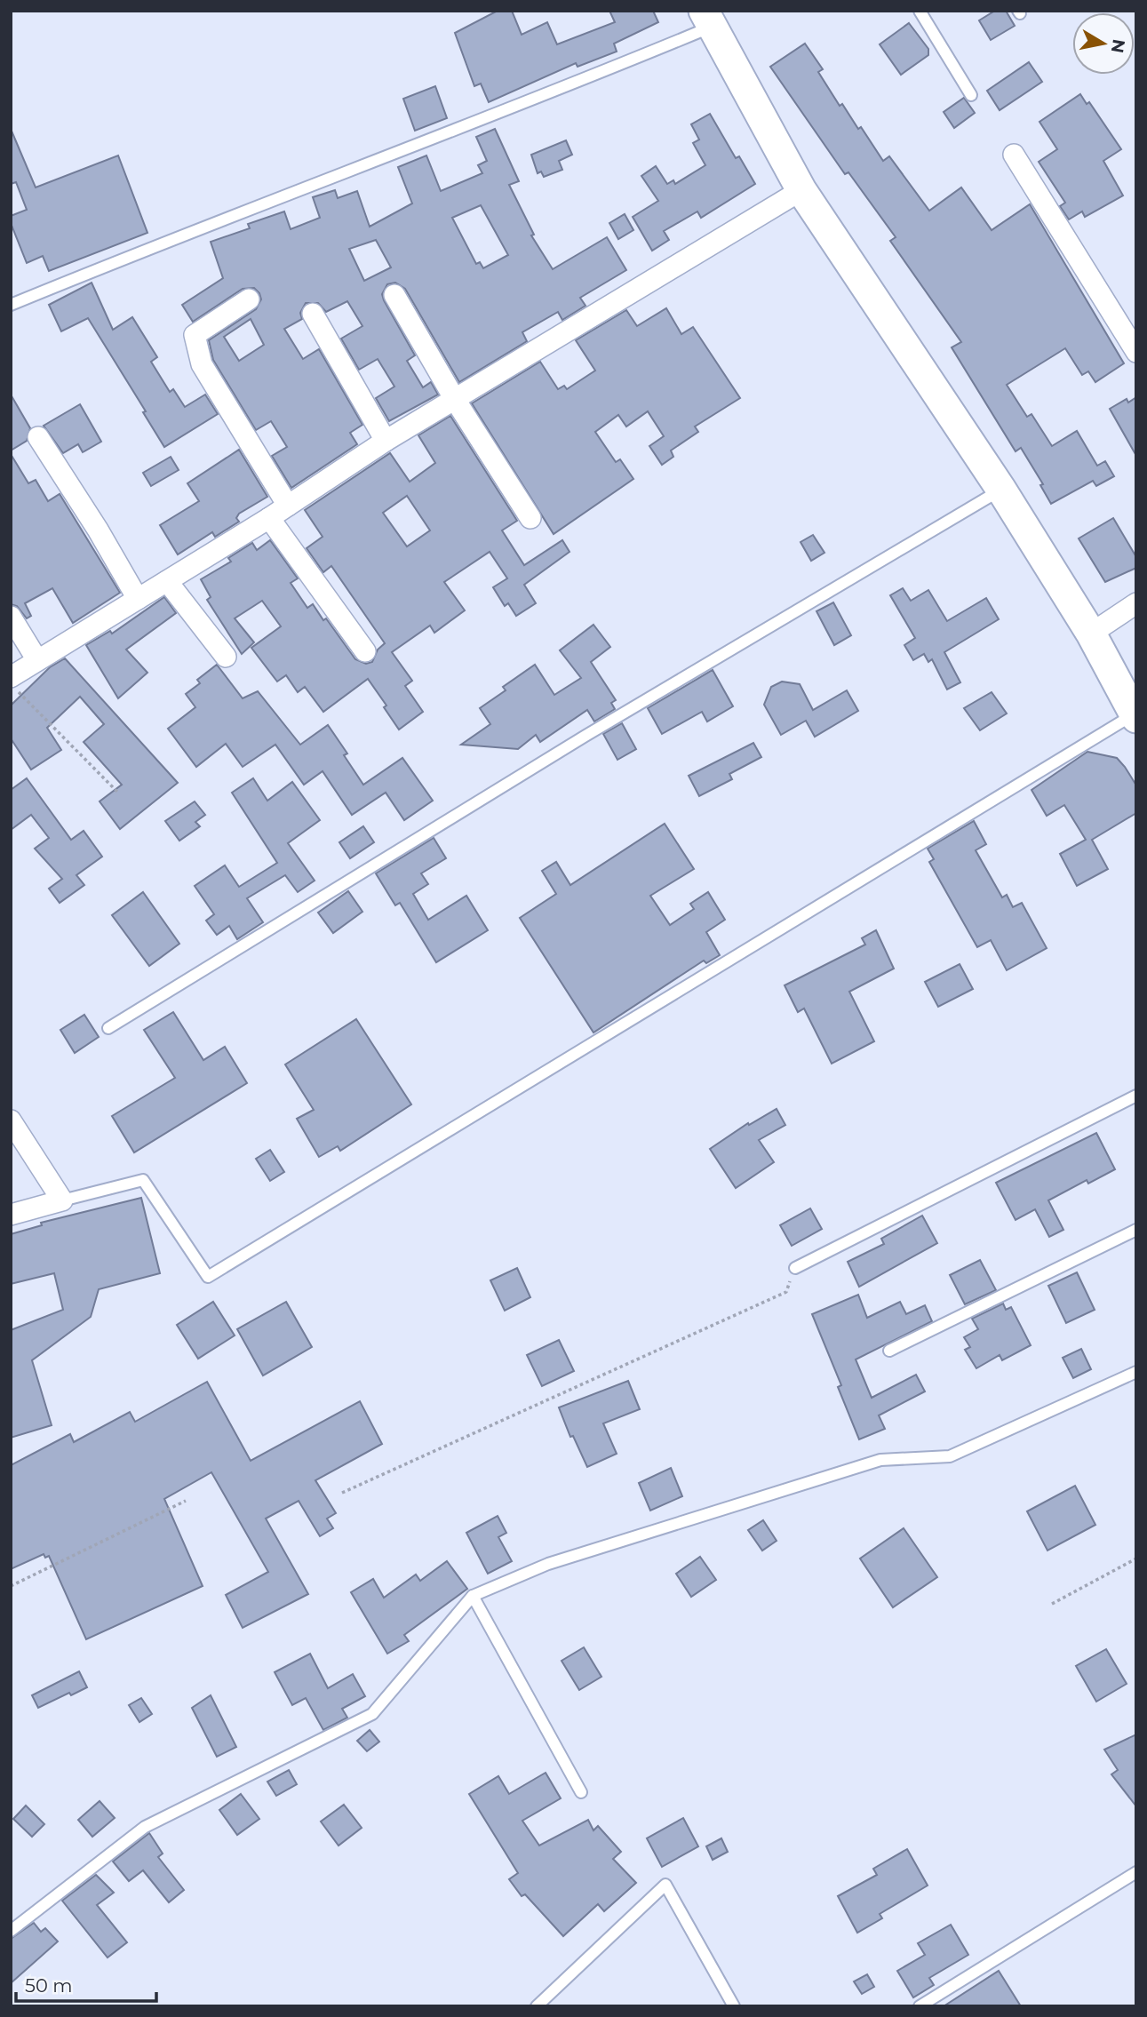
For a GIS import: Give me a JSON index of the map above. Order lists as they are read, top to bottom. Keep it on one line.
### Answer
{"scale_bar":"50 m","north":"right"}
